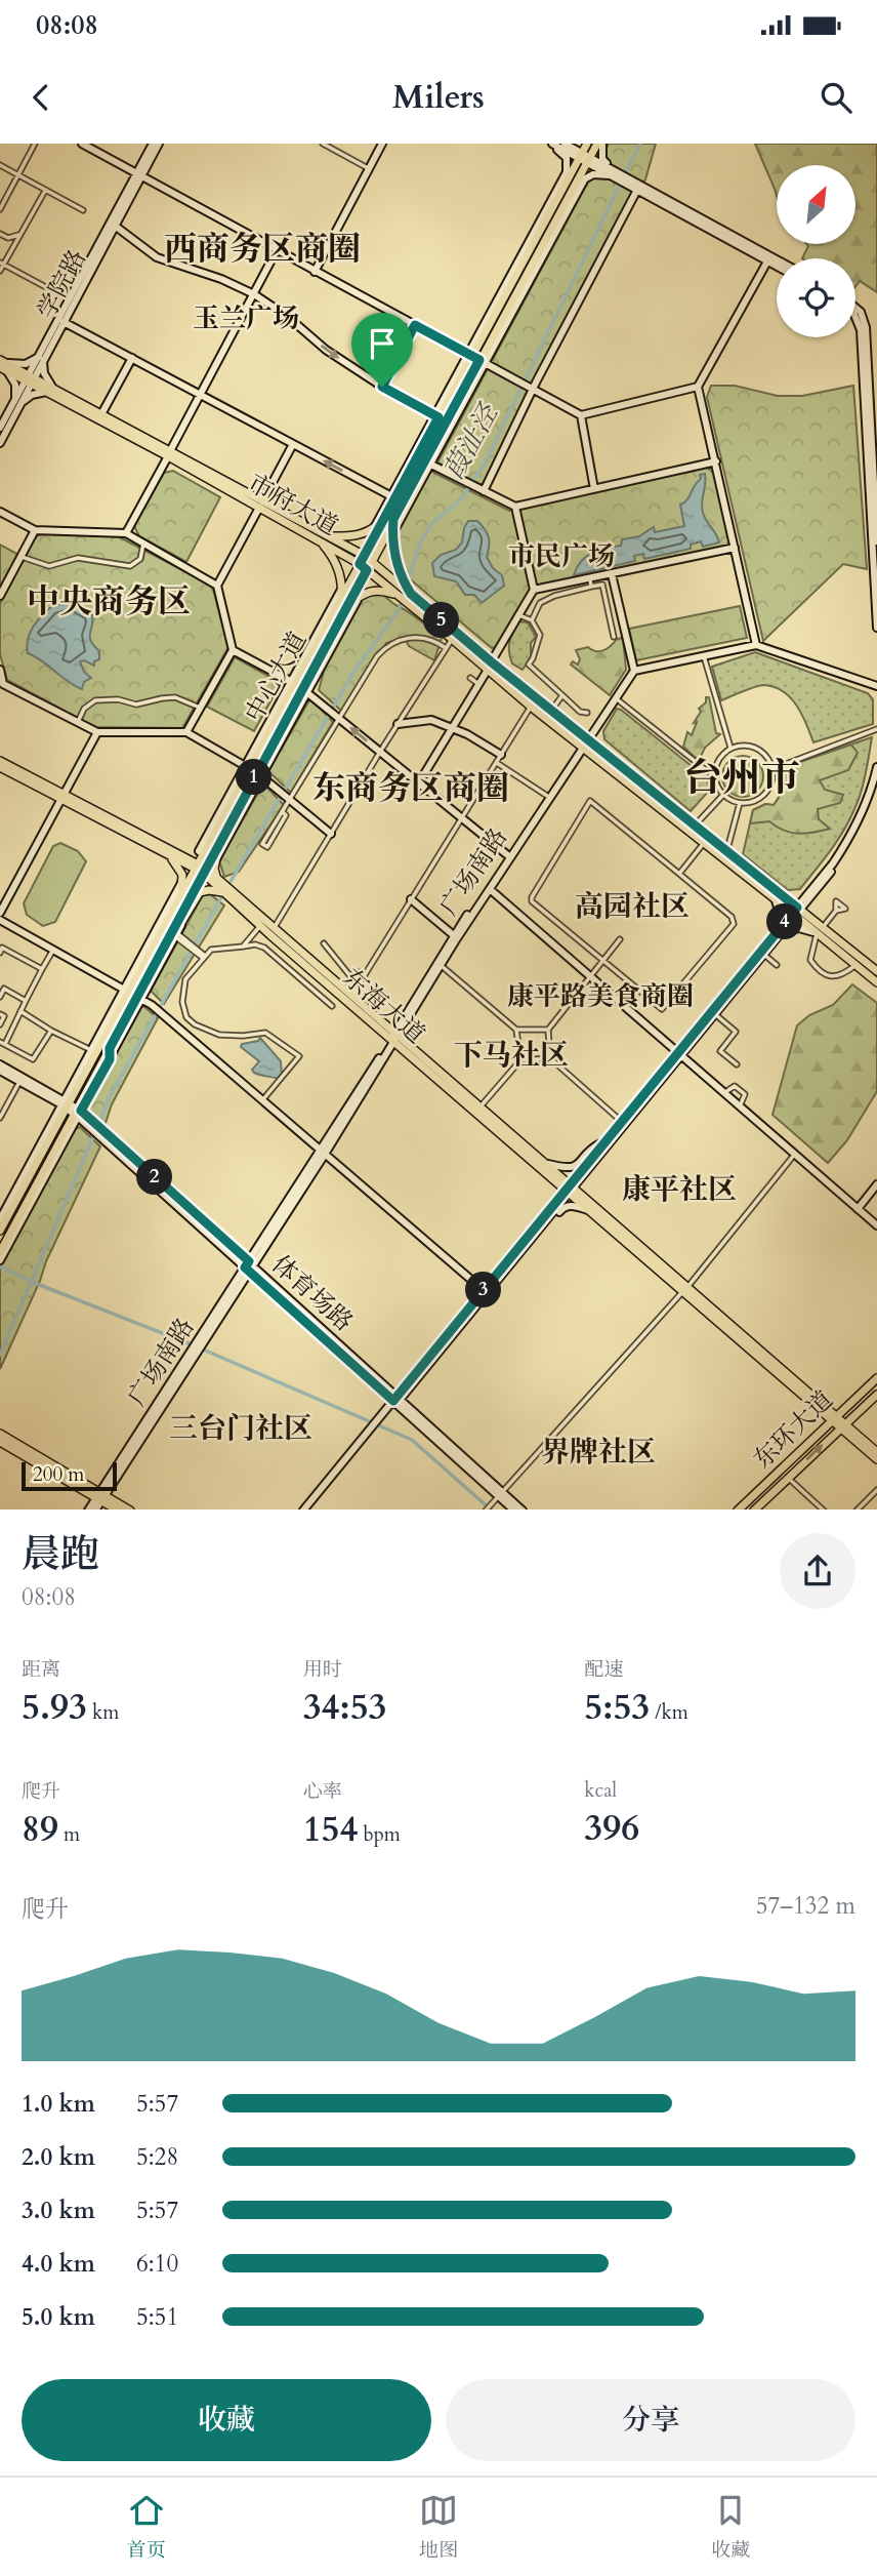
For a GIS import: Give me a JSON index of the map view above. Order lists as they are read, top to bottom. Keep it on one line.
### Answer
{"streets":{"main road":["学院路","市府大道","中心大道","广场南路","东海大道","体育场路","东环大道"]},"crossings":[["学院路","市府大道"],["市府大道","中心大道"],["市府大道","广场南路"],["中心大道","东海大道"],["中心大道","体育场路"],["广场南路","东海大道"],["广场南路","体育场路"],["东海大道","东环大道"]],"districts":["西商务区商圈","玉兰广场","市民广场","中央商务区","台州市","东商务区商圈","高园社区","康平路美食商圈","下马社区","康平社区","三台门社区","界牌社区"],"water":["葭沚泾"],"scale_bar":"200 m","north":"top right","page":{"status":"08:08","header":"Milers","pins":["5","1","4","2","3"],"scale":"200 m","heading":["晨跑","08:08"],"stats":[["距离","5.93 km"],["用时","34:53"],["配速","5:53 /km"],["爬升","89 m"],["心率","154 bpm"],["kcal","396"]],"chart":["爬升","57–132 m"],"list":[{"name":"1.0 km","note":"5:57"},{"name":"2.0 km","note":"5:28"},{"name":"3.0 km","note":"5:57"},{"name":"4.0 km","note":"6:10"},{"name":"5.0 km","note":"5:51"}],"buttons":["收藏","分享"],"tabs":["首页","地图","收藏"]}}
